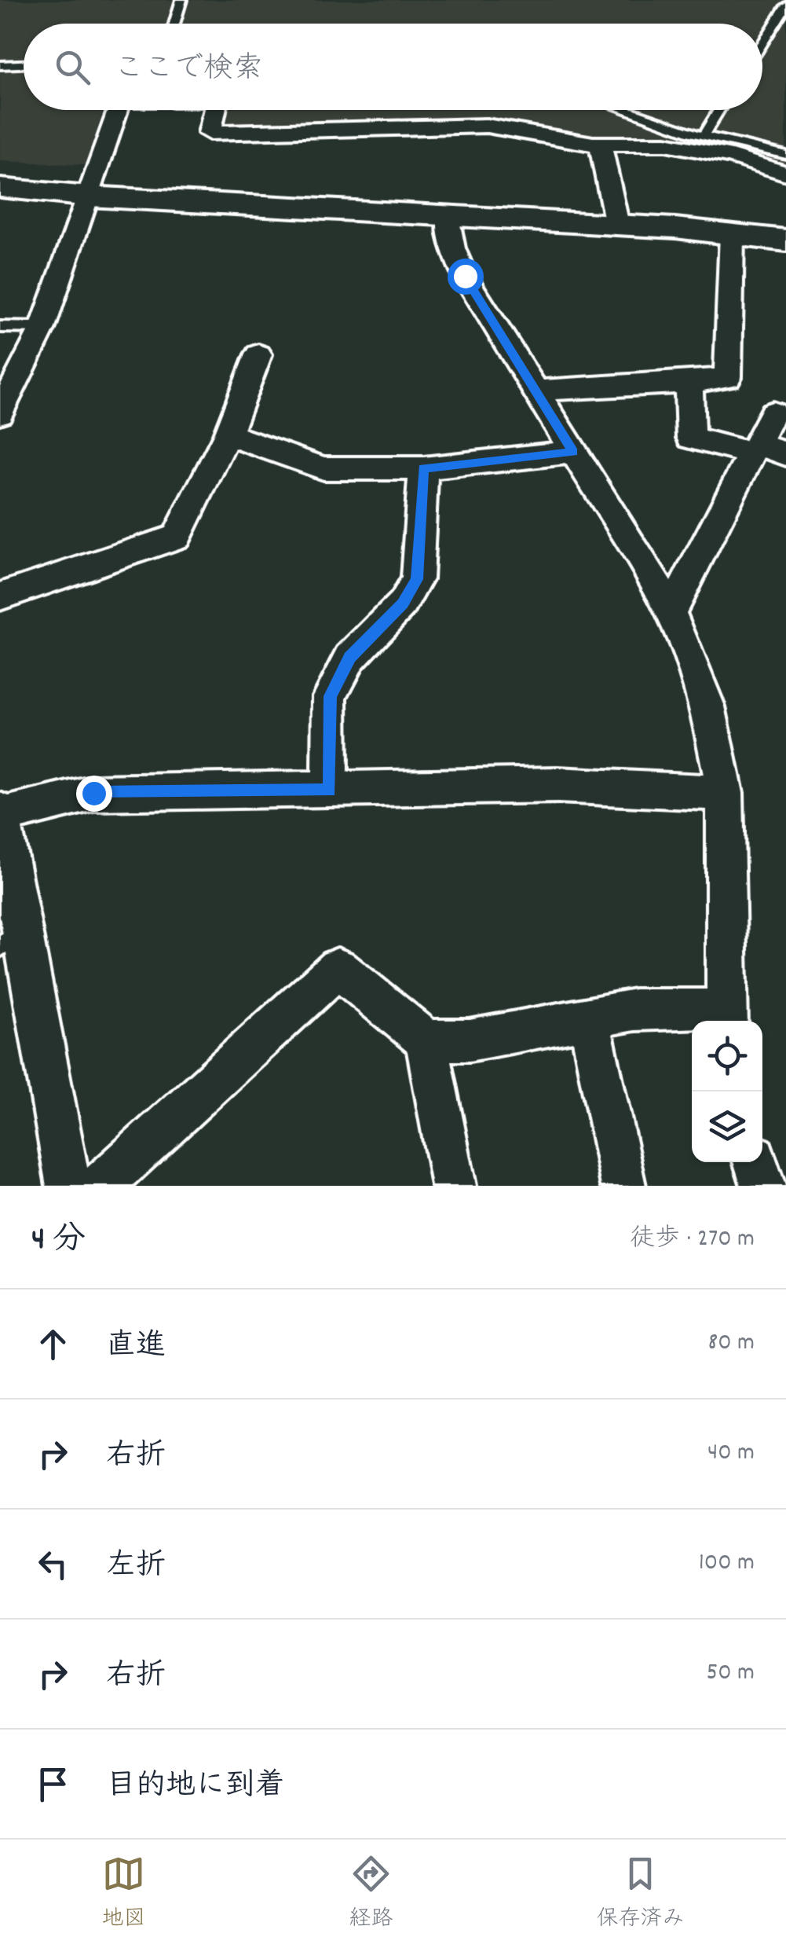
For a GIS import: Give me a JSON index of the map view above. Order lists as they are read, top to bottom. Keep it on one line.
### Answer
{"page":{"search":"ここで検索","heading":["4 分","徒歩 · 270 m"],"list":[["直進","80 m"],["右折","40 m"],["左折","100 m"],["右折","50 m"],"目的地に到着"],"nav":["地図","経路","保存済み"]}}
